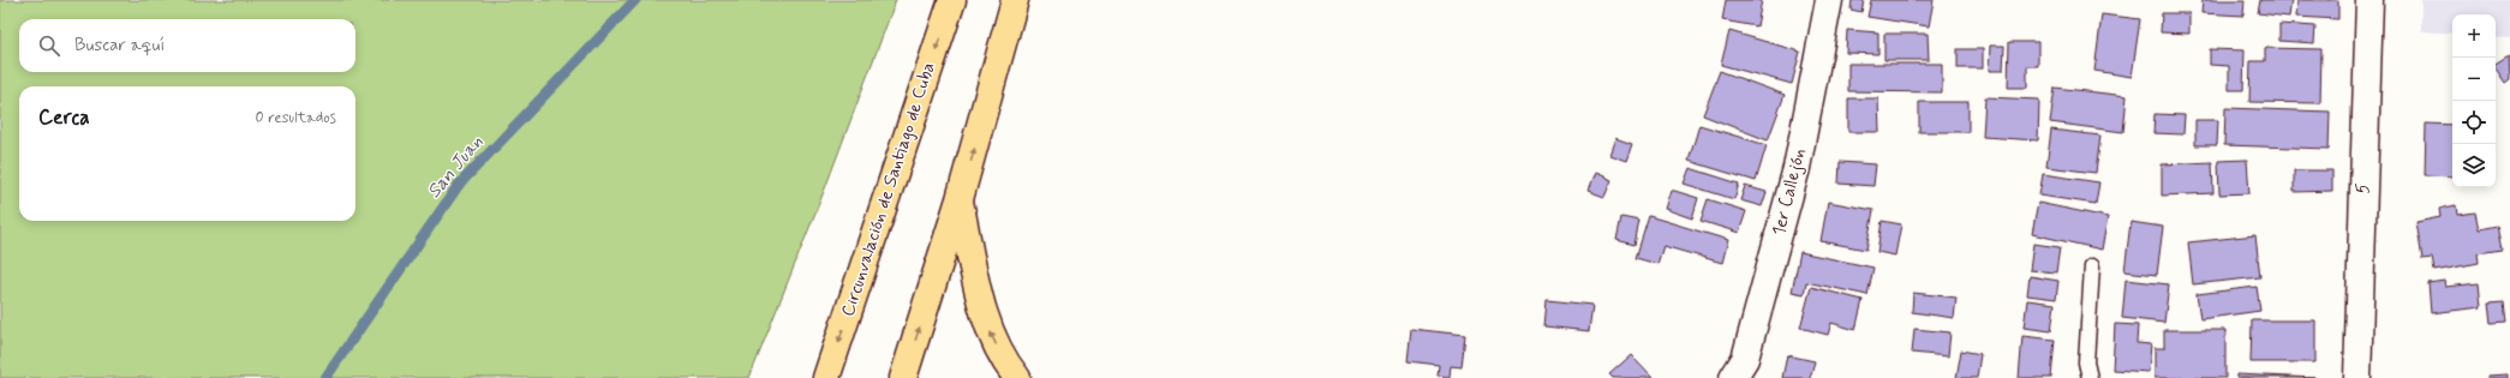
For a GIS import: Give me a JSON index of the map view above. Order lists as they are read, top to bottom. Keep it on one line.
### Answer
{"streets":{"highway":["Circunvalación de Santiago de Cuba"],"street":["5","1er Callejón"]},"water":["San Juan"],"page":{"map_buttons":["+","−"],"search":"Buscar aquí","heading":["Cerca","0 resultados"]}}
